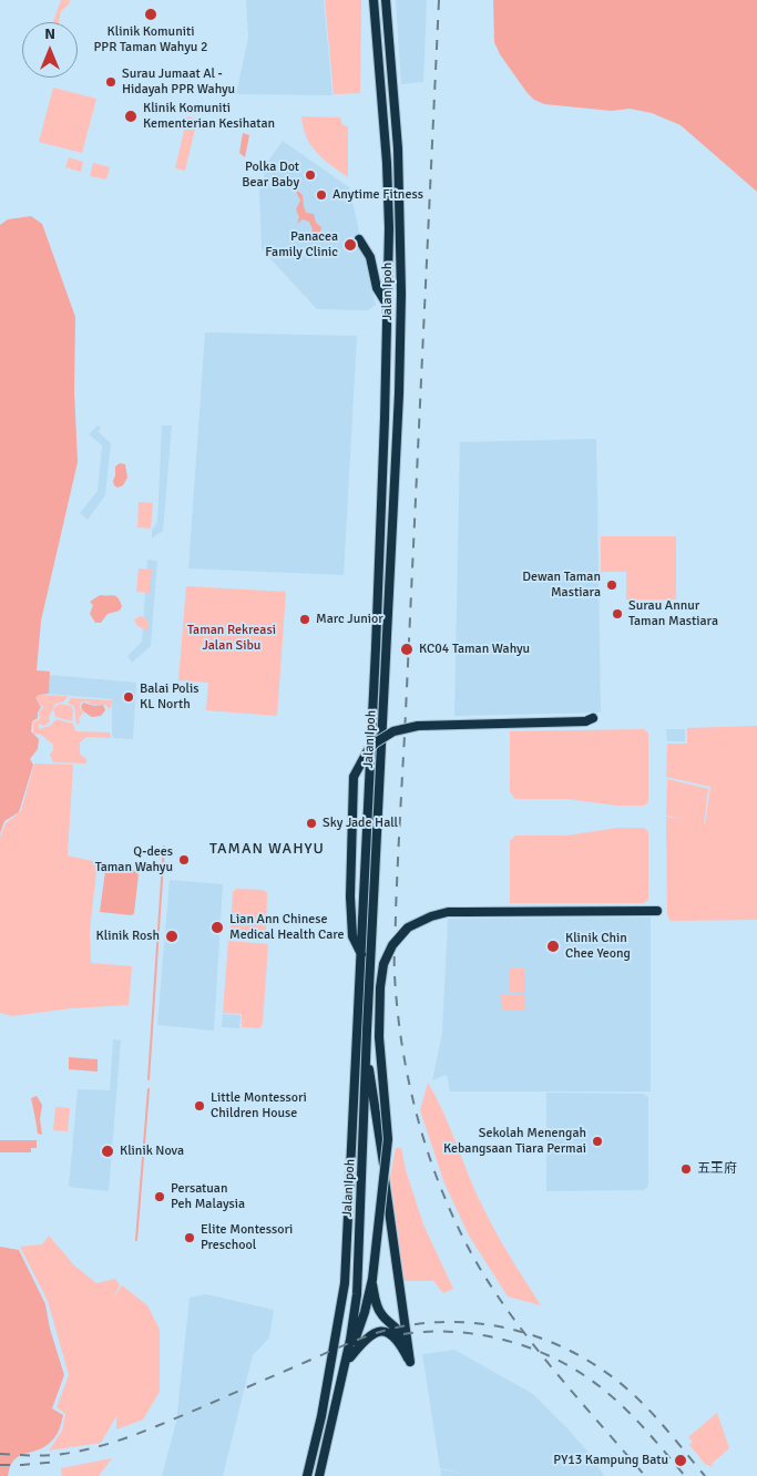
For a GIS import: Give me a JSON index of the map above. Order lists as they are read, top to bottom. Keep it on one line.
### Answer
{"streets":{"highway":["Jalan Ipoh"]},"districts":["TAMAN WAHYU"],"parks":["Taman Rekreasi Jalan Sibu"],"places":["Klinik Komuniti PPR Taman Wahyu 2","Surau Jumaat Al - Hidayah PPR Wahyu","Klinik Komuniti Kementerian Kesihatan","Polka Dot Bear Baby","Anytime Fitness","Panacea Family Clinic","Dewan Taman Mastiara","Surau Annur Taman Mastiara","Marc Junior","KC04 Taman Wahyu","Balai Polis KL North","Sky Jade Hall","Q-dees Taman Wahyu","Lian Ann Chinese Medical Health Care","Klinik Rosh","Klinik Chin Chee Yeong","Little Montessori Children House","Sekolah Menengah Kebangsaan Tiara Permai","Klinik Nova","五王府","Persatuan Peh Malaysia","Elite Montessori Preschool","PY13 Kampung Batu"],"north":"top"}
